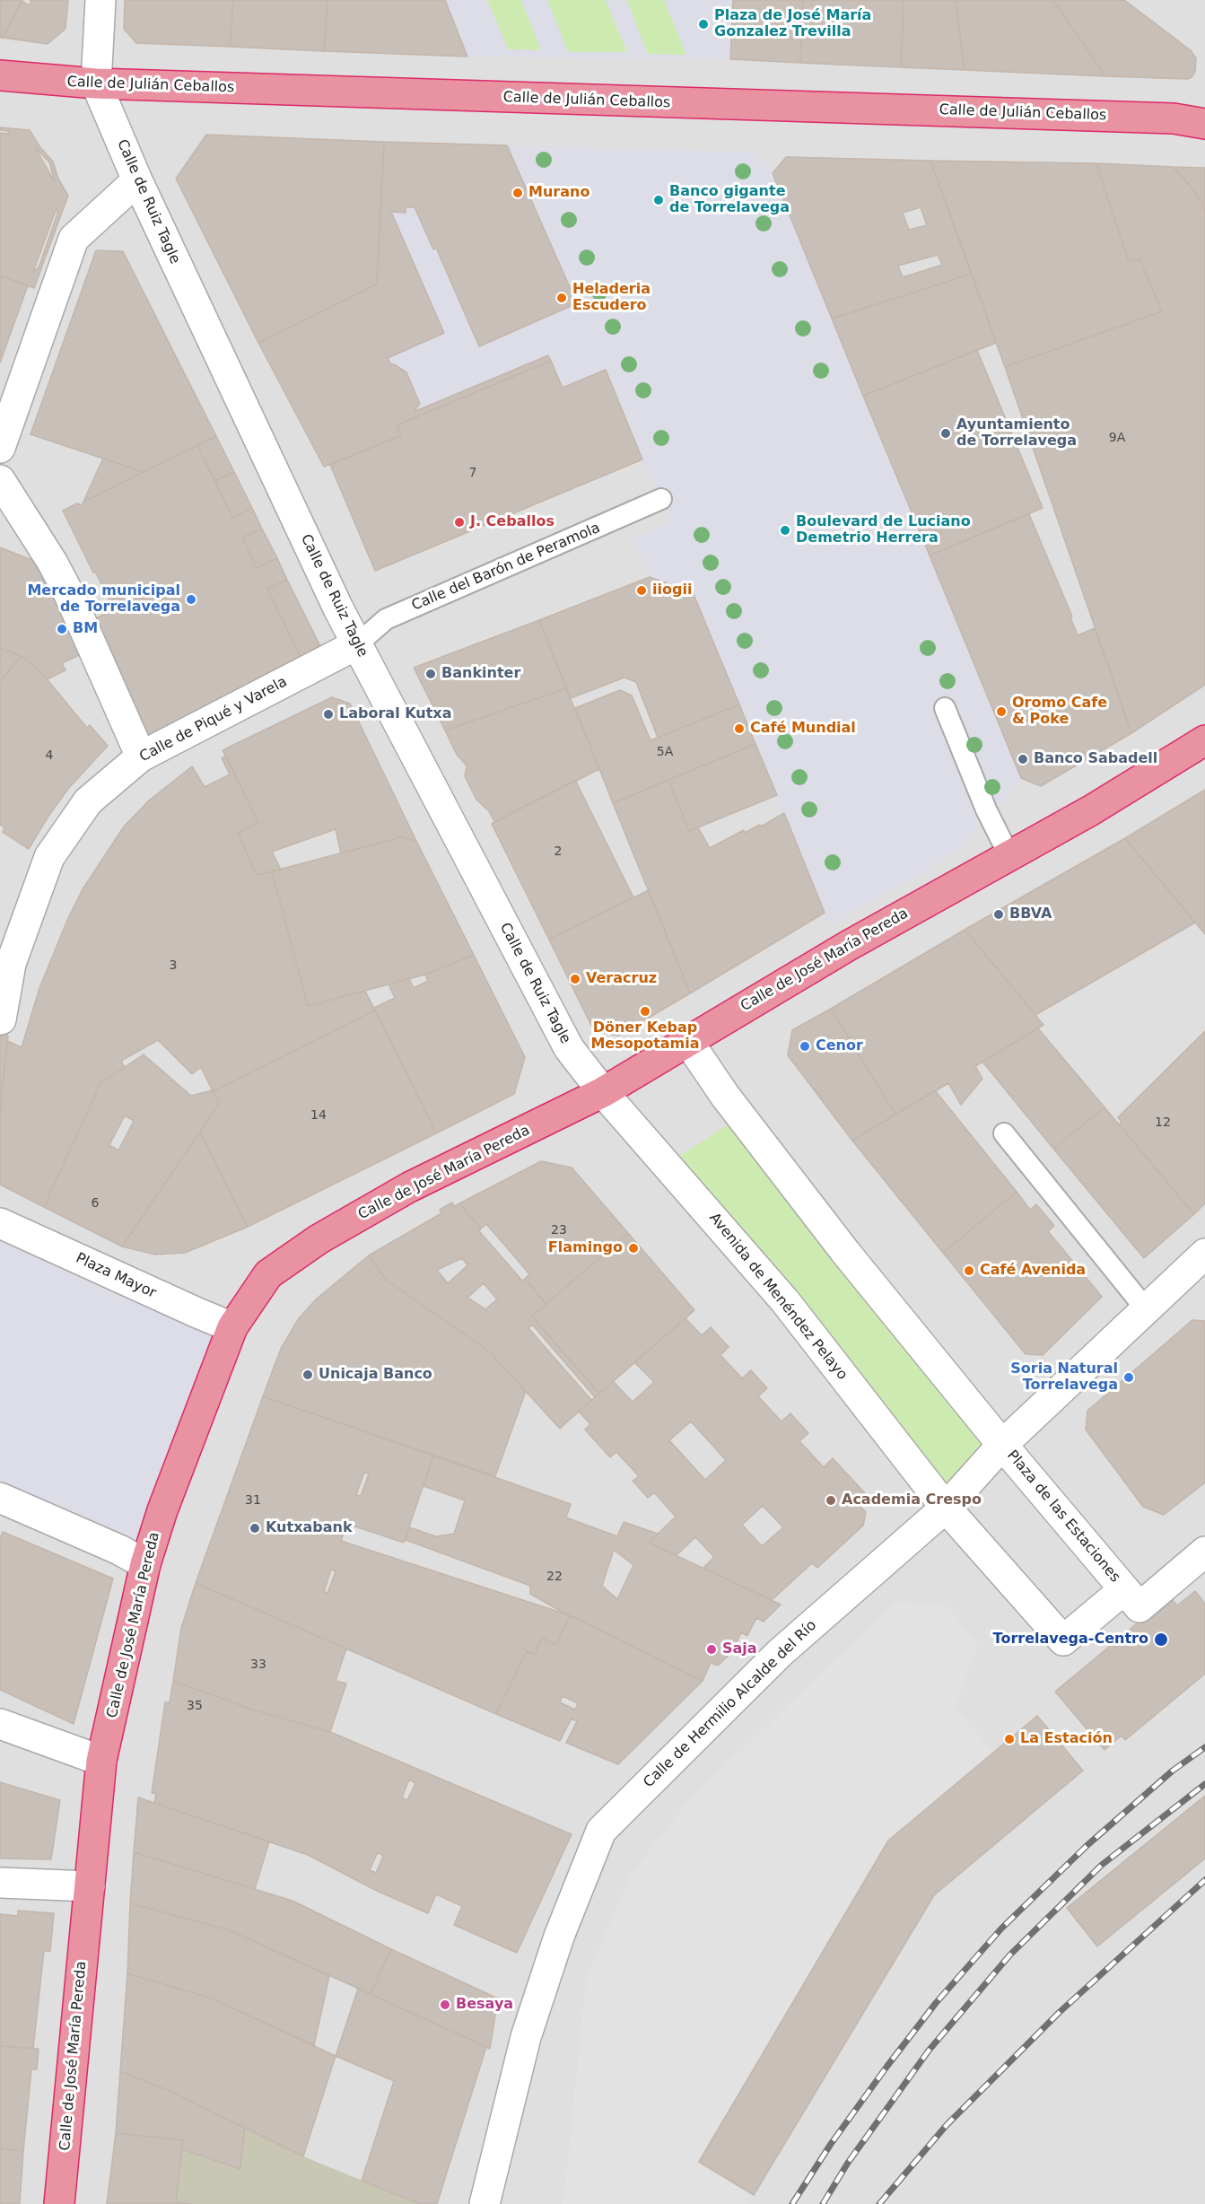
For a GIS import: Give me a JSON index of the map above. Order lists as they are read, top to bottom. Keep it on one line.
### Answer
{"streets":{"highway":["Calle de Julián Ceballos","Calle de José María Pereda"],"street":["Calle de Ruiz Tagle","Calle de Piqué y Varela","Plaza Mayor","Avenida de Menéndez Pelayo","Plaza de las Estaciones","Calle de Hermilio Alcalde del Río"],"lane":["Calle del Barón de Peramola"]},"crossings":[["Calle de Julián Ceballos","Calle de Ruiz Tagle"],["Calle de Ruiz Tagle","Calle del Barón de Peramola"],["Calle de Ruiz Tagle","Calle de Piqué y Varela"],["Calle de Ruiz Tagle","Calle de José María Pereda"],["Calle de Ruiz Tagle","Avenida de Menéndez Pelayo"],["Calle del Barón de Peramola","Calle de Piqué y Varela"],["Calle de José María Pereda","Plaza Mayor"],["Calle de José María Pereda","Avenida de Menéndez Pelayo"],["Avenida de Menéndez Pelayo","Plaza de las Estaciones"],["Avenida de Menéndez Pelayo","Calle de Hermilio Alcalde del Río"],["Plaza de las Estaciones","Calle de Hermilio Alcalde del Río"]],"places":["Plaza de José María Gonzalez Trevilla","Murano","Banco gigante de Torrelavega","Heladeria Escudero","Ayuntamiento de Torrelavega","J. Ceballos","Boulevard de Luciano Demetrio Herrera","iiogii","Mercado municipal de Torrelavega","BM","Bankinter","Oromo Cafe & Poke","Laboral Kutxa","Café Mundial","Banco Sabadell","BBVA","Veracruz","Döner Kebap Mesopotamia","Cenor","Flamingo","Café Avenida","Unicaja Banco","Soria Natural Torrelavega","Academia Crespo","Kutxabank","Torrelavega-Centro","Saja","La Estación","Besaya"],"house_numbers":["9A","7","5A","4","2","3","14","12","6","23","31","22","33","35"]}
